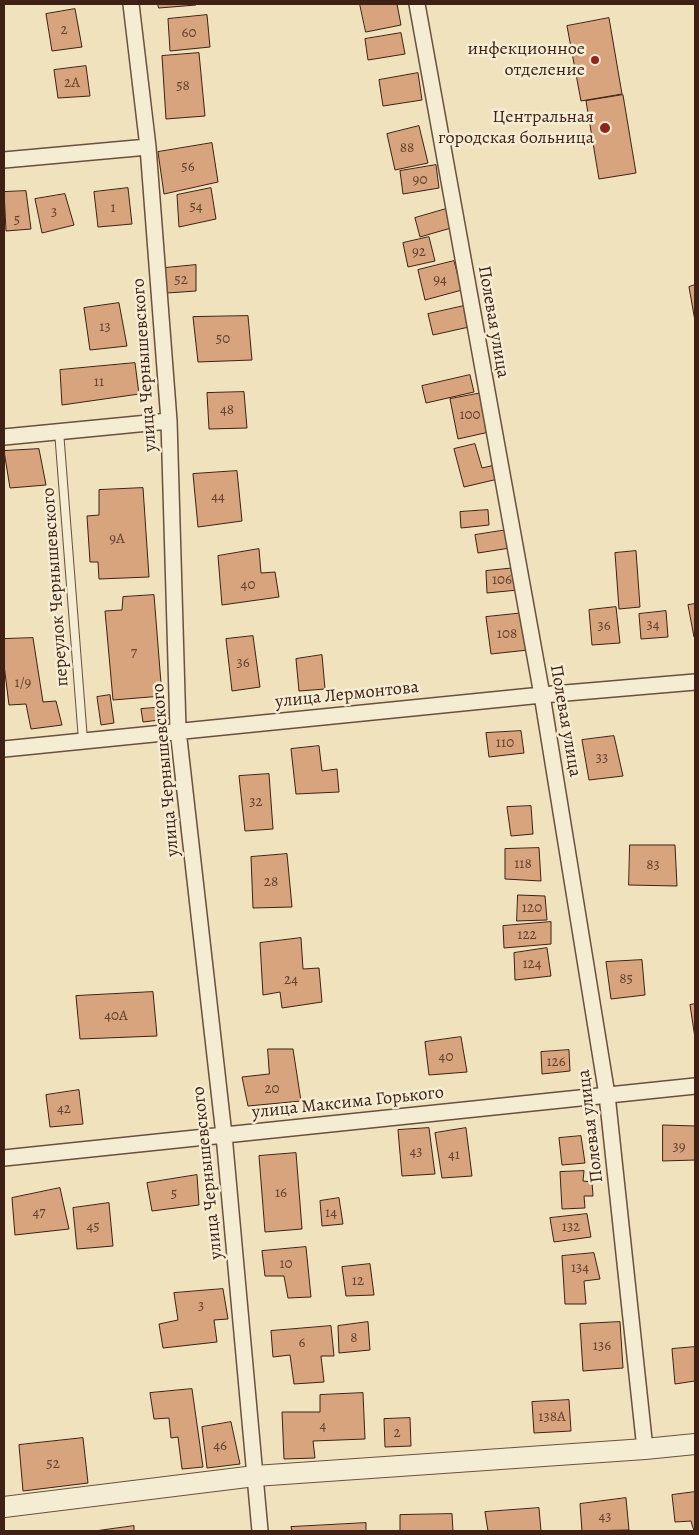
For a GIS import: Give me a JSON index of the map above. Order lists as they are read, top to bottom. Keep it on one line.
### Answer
{"streets":{"street":["Полевая улица","улица Чернышевского","улица Лермонтова","улица Максима Горького"],"lane":["переулок Чернышевского"]},"crossings":[["Полевая улица","улица Лермонтова"],["Полевая улица","улица Максима Горького"],["улица Чернышевского","улица Лермонтова"],["улица Чернышевского","улица Максима Горького"],["переулок Чернышевского","улица Лермонтова"]],"places":["инфекционное отделение","Центральная городская больница"],"house_numbers":["2","60","2А","58","88","56","90","54","1","3","5","92","52","94","13","50","11","48","100","44","9А","106","40","34","36","108","7","36","1/9","110","33","32","118","83","28","120","122","124","85","24","40А","40","126","20","42","39","43","41","16","5","47","14","45","132","10","134","12","3","8","6","136","138А","4","2","46","52","43"]}
